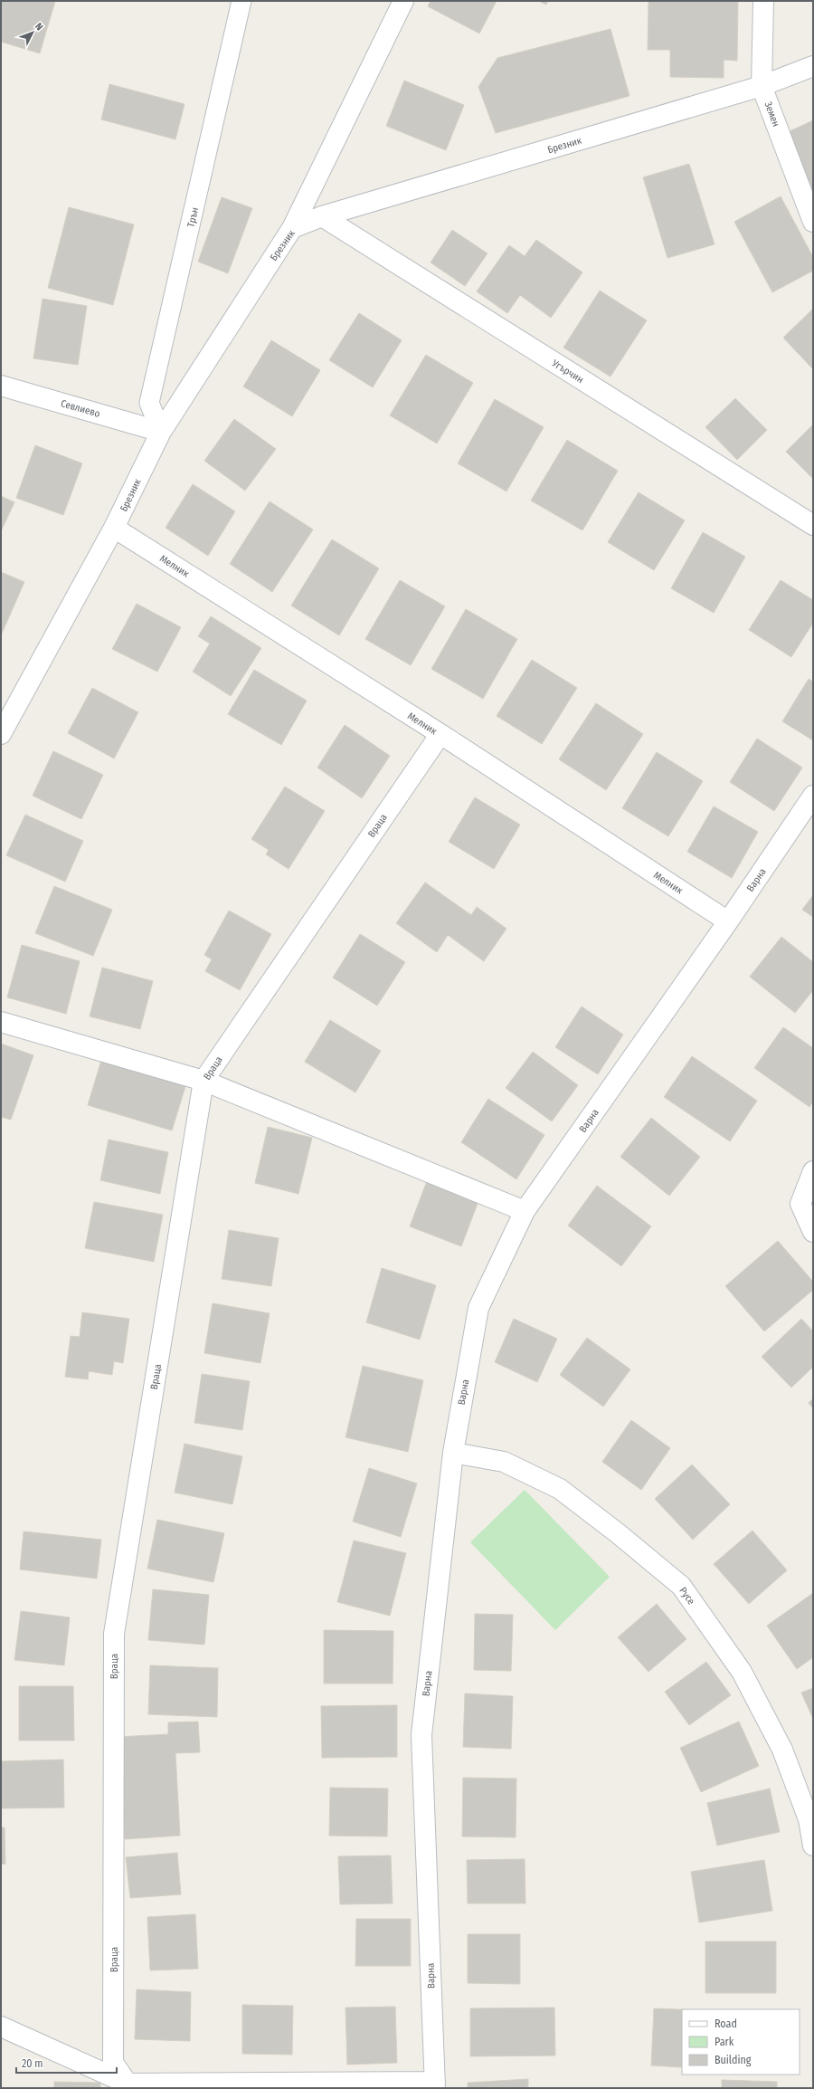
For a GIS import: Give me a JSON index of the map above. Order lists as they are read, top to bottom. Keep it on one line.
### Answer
{"streets":{"street":["Земен","Брезник","Угърчин","Севлиево","Мелник","Враца","Варна","Русе"],"lane":["Трън"]},"crossings":[["Земен","Брезник"],["Брезник","Трън"],["Брезник","Угърчин"],["Брезник","Севлиево"],["Брезник","Мелник"],["Трън","Севлиево"],["Мелник","Враца"],["Мелник","Варна"],["Варна","Русе"]],"legend":["Road","Park","Building"],"scale_bar":"20 m","north":"top right"}
